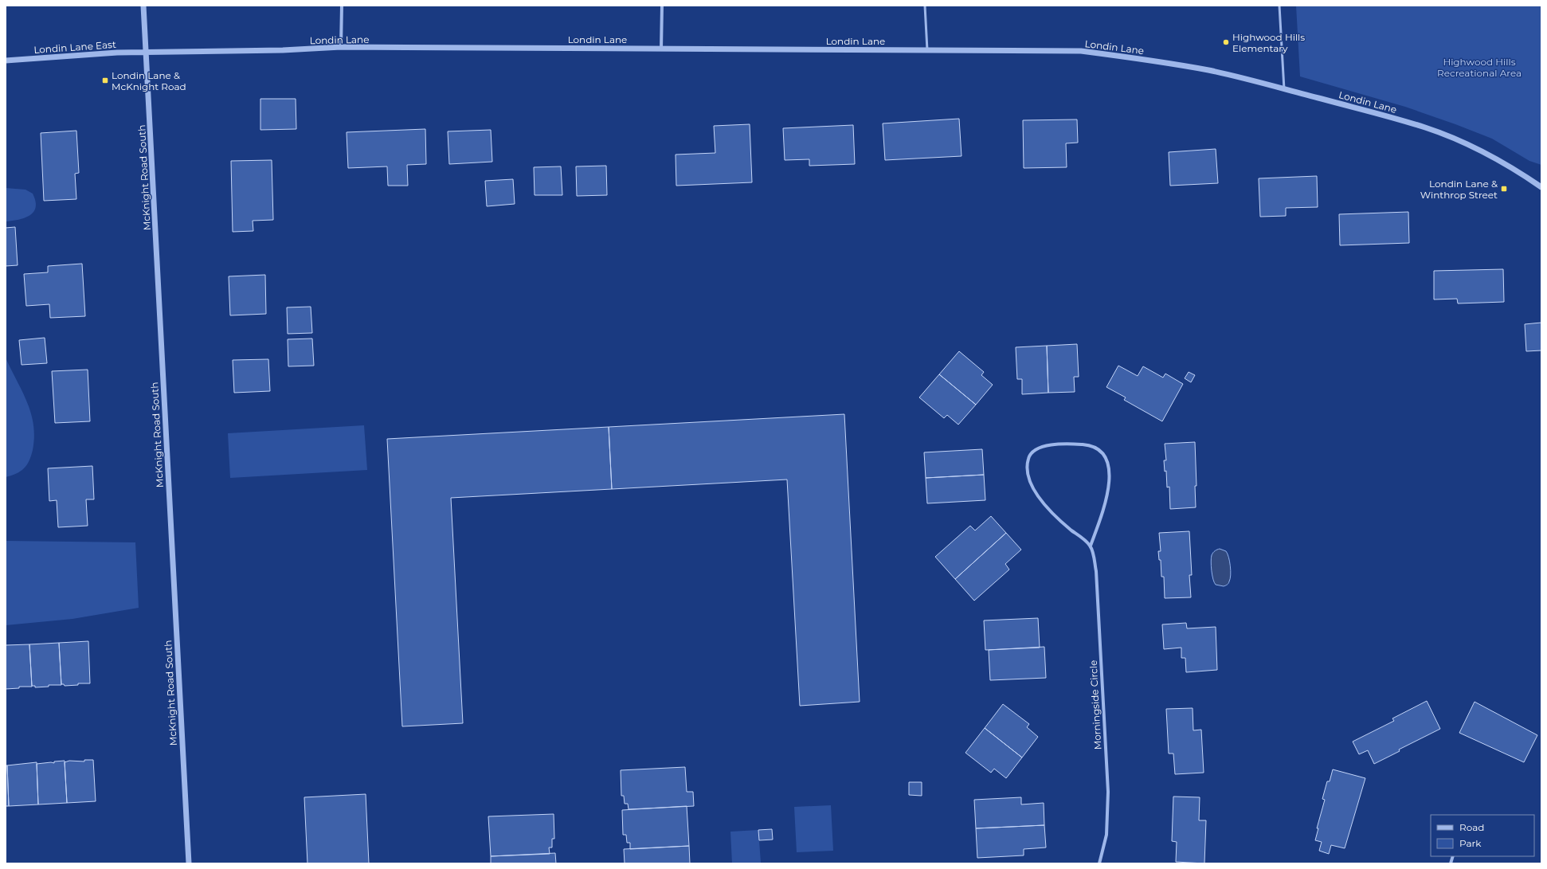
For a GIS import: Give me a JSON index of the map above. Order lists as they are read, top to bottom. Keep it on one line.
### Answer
{"streets":{"street":["Londin Lane","Londin Lane East","McKnight Road South","Morningside Circle"]},"crossings":[["Londin Lane","Londin Lane East"],["Londin Lane","McKnight Road South"],["Londin Lane East","McKnight Road South"]],"parks":["Highwood Hills Recreational Area"],"places":{"other":["Highwood Hills Elementary"],"transit":["Londin Lane & McKnight Road","Londin Lane & Winthrop Street"]},"legend":["Road","Park"]}
